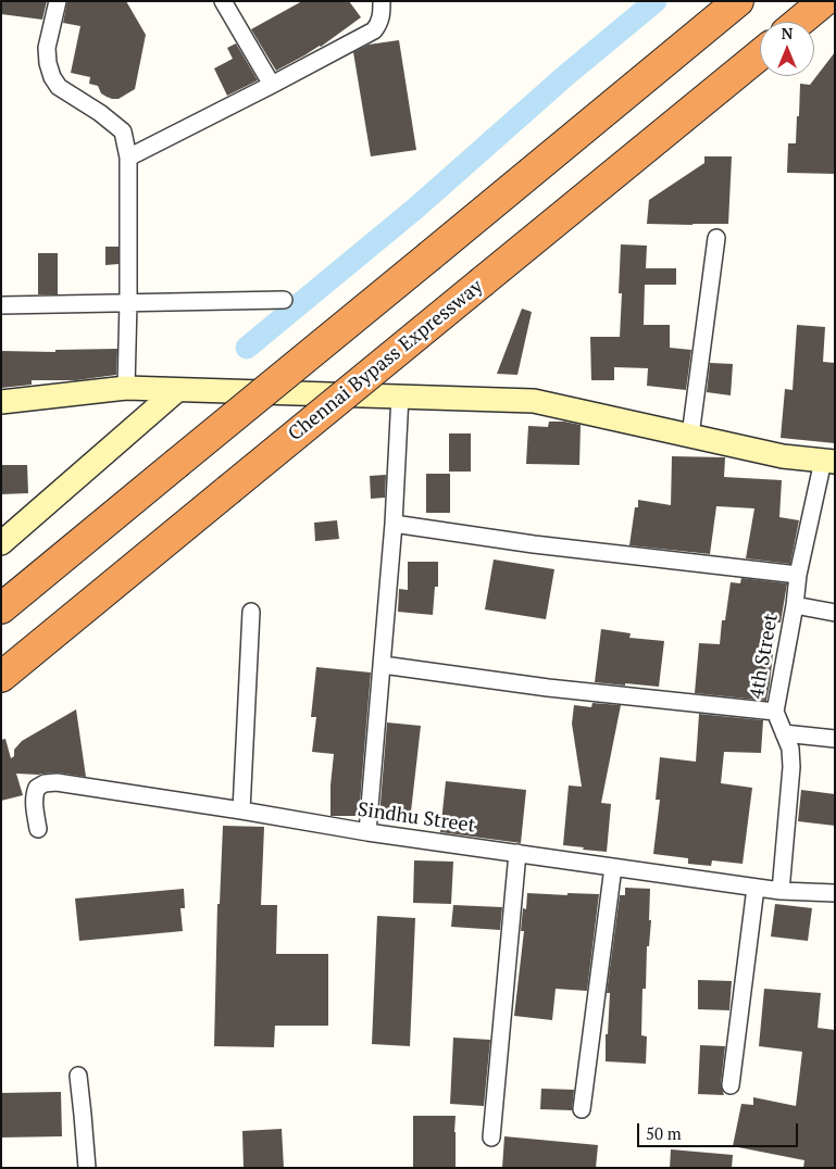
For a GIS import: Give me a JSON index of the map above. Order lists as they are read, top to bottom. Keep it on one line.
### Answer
{"streets":{"highway":["Chennai Bypass Expressway"],"street":["4th Street","Sindhu Street"]},"crossings":[["4th Street","Sindhu Street"]],"scale_bar":"50 m","north":"top"}
